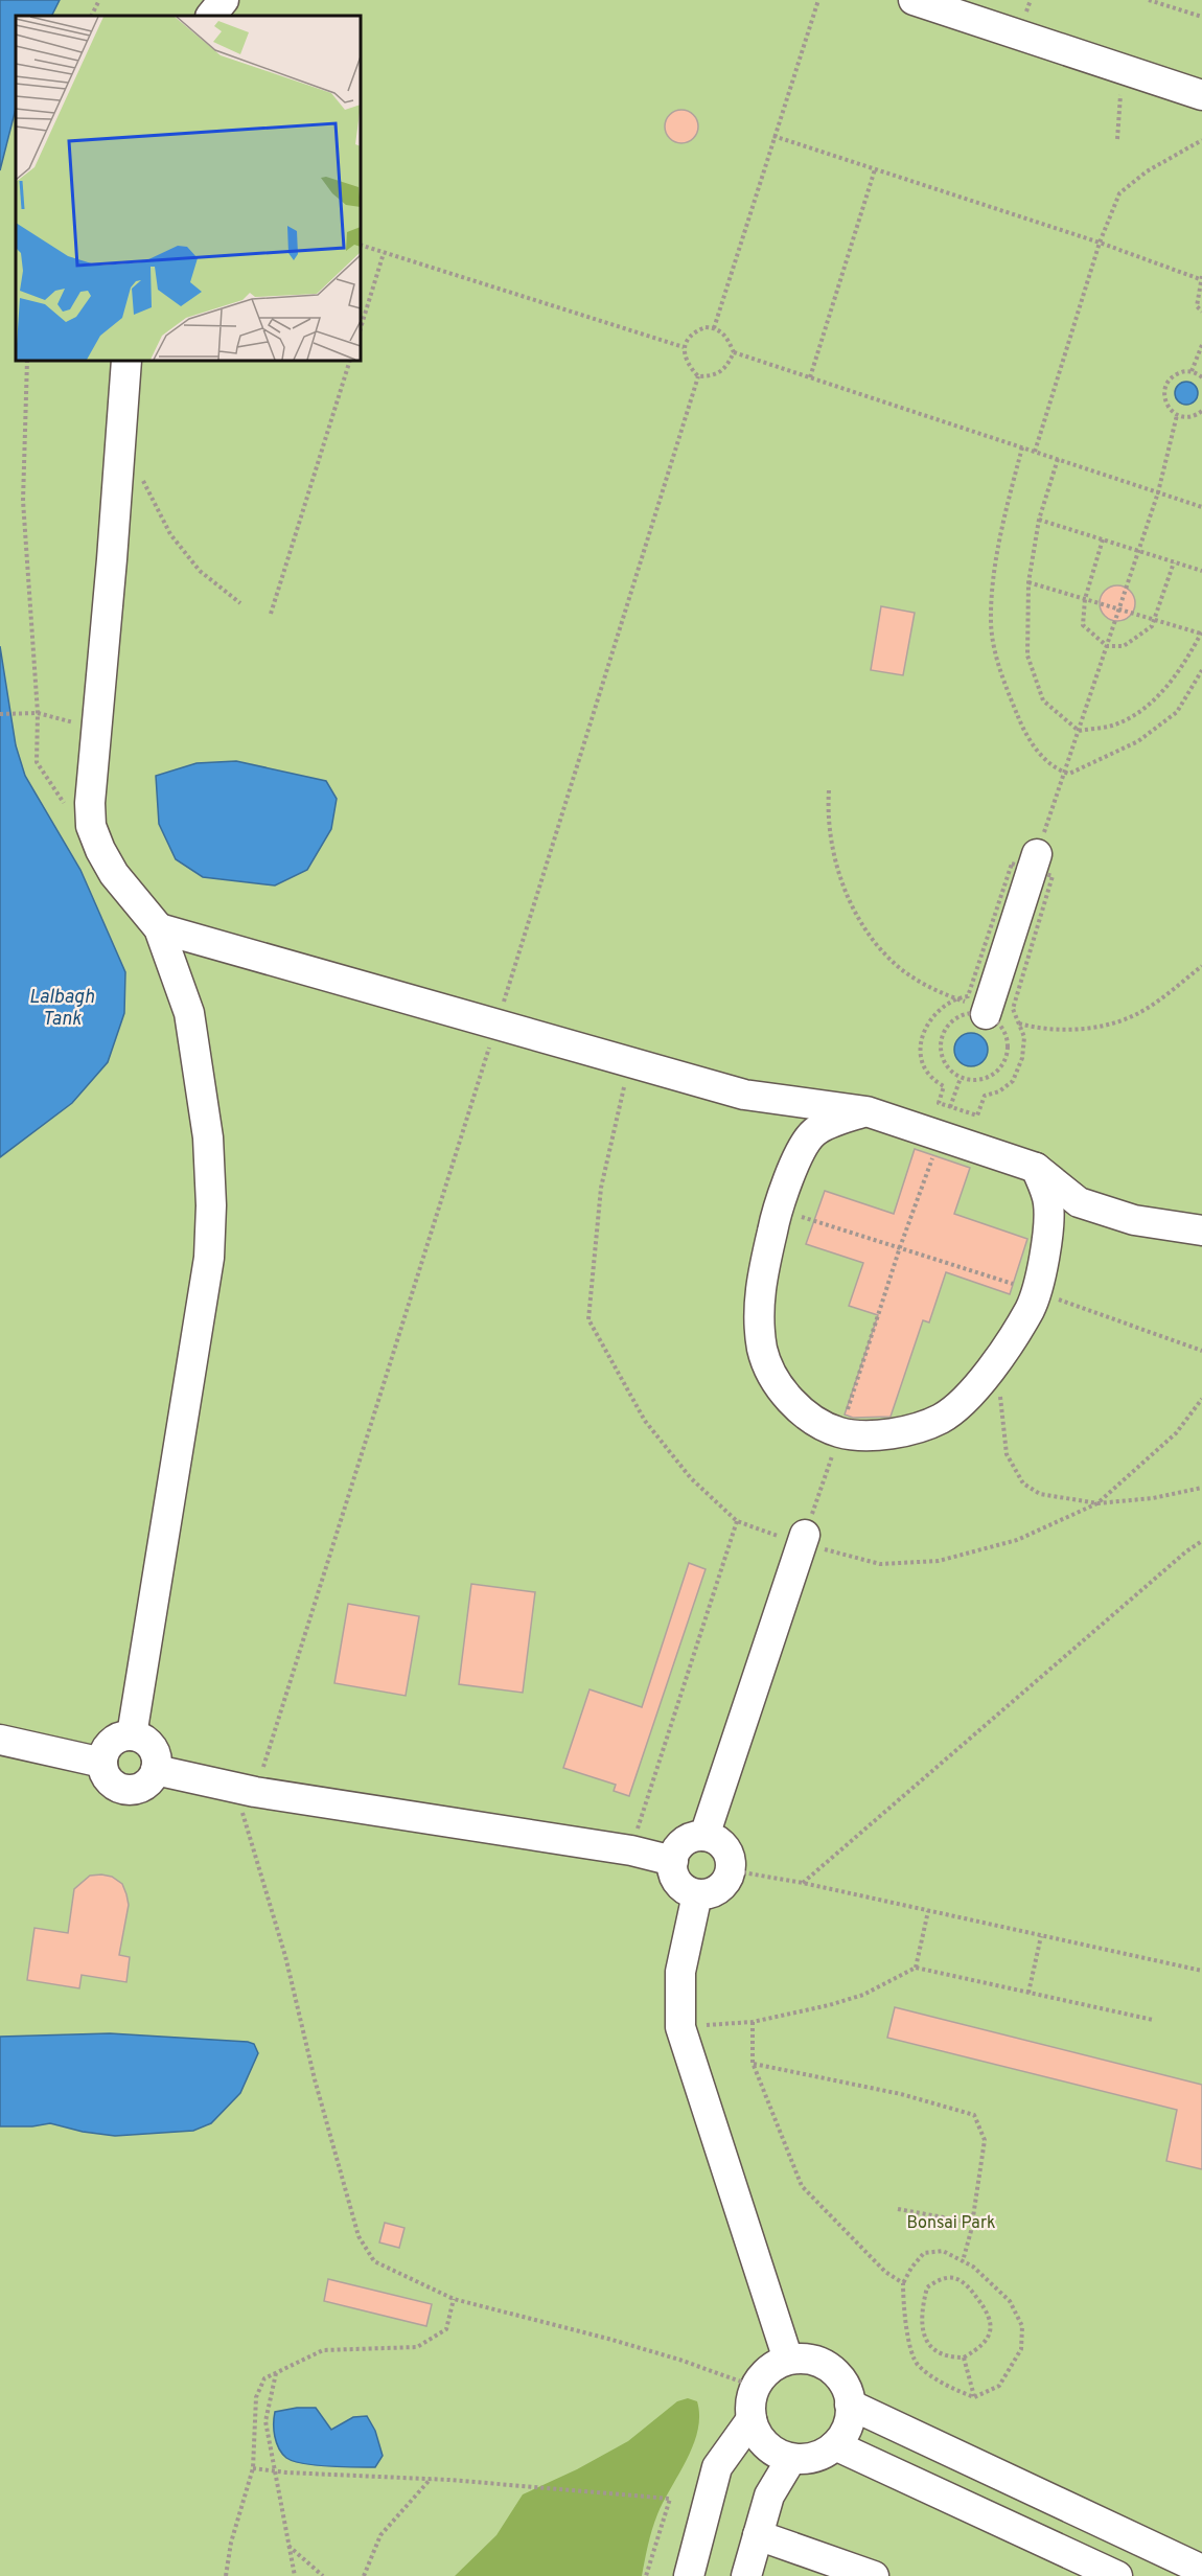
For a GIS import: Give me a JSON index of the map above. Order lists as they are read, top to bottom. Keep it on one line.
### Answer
{"water":["Lalbagh Tank"],"parks":["Bonsai Park"]}
